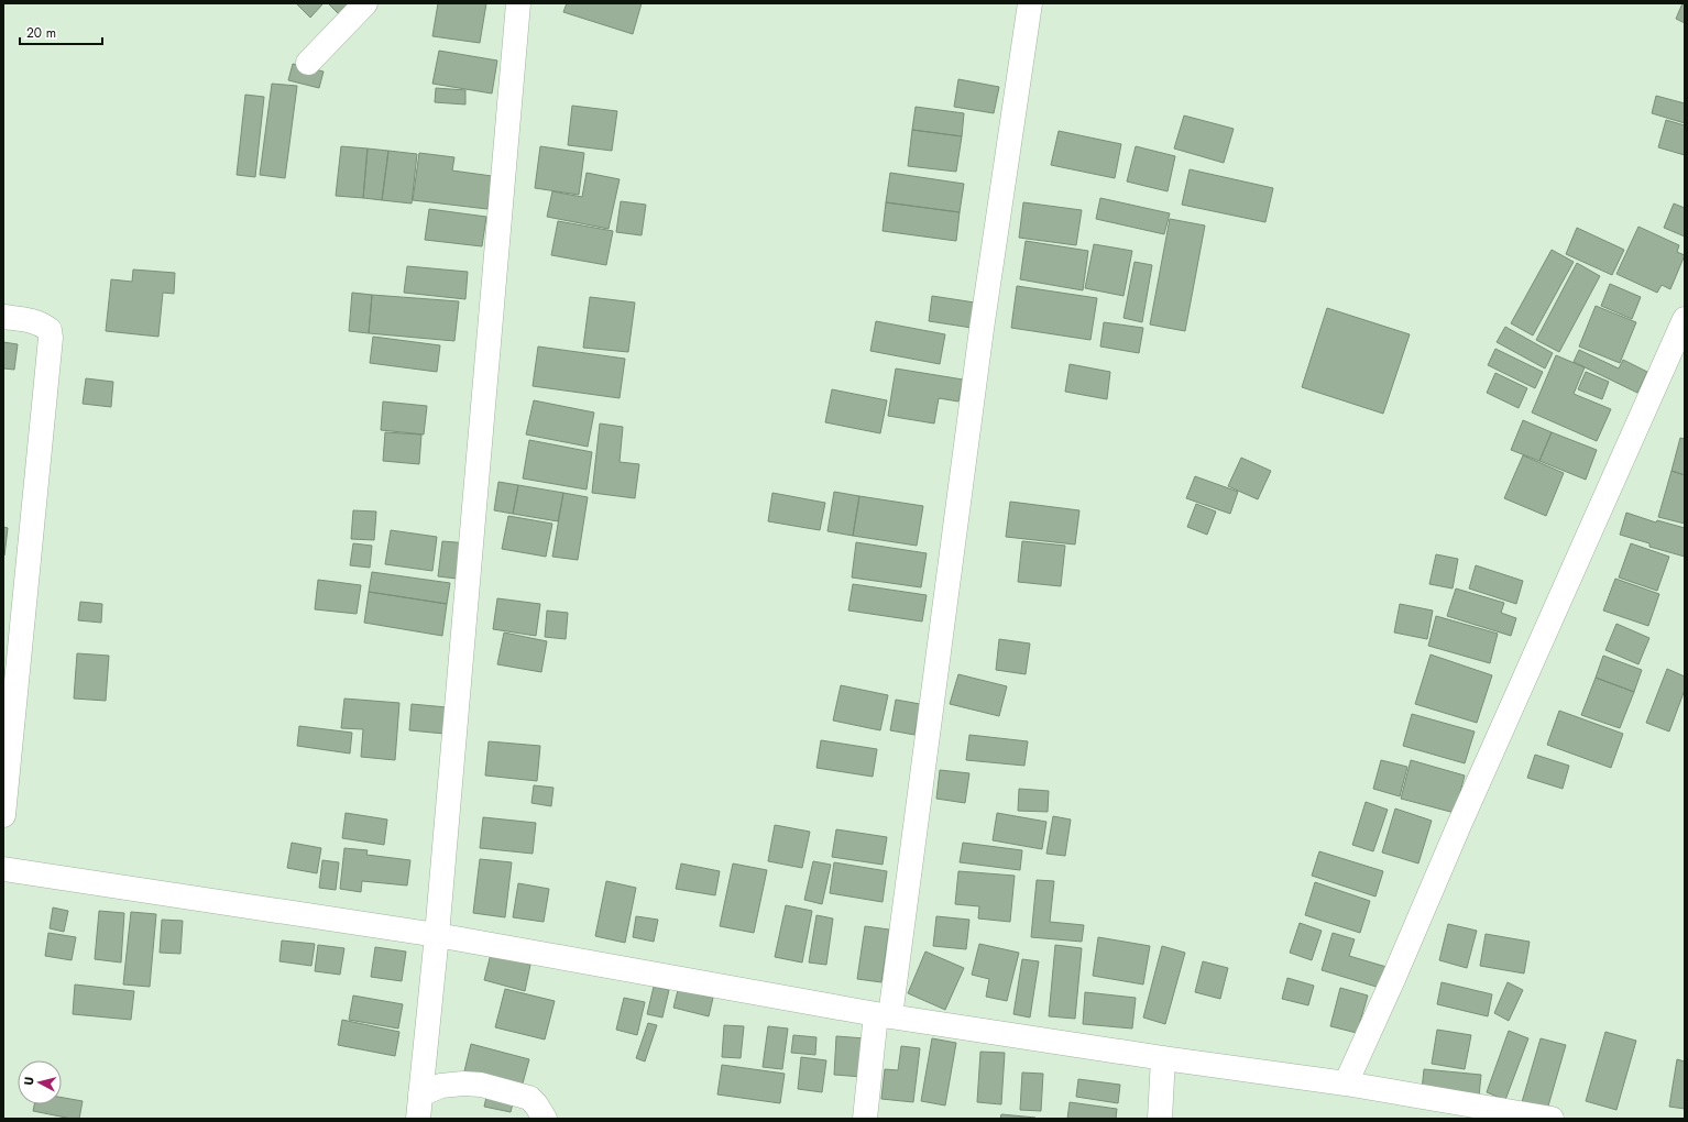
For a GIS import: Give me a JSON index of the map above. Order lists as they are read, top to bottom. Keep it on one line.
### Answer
{"scale_bar":"20 m","north":"left"}
